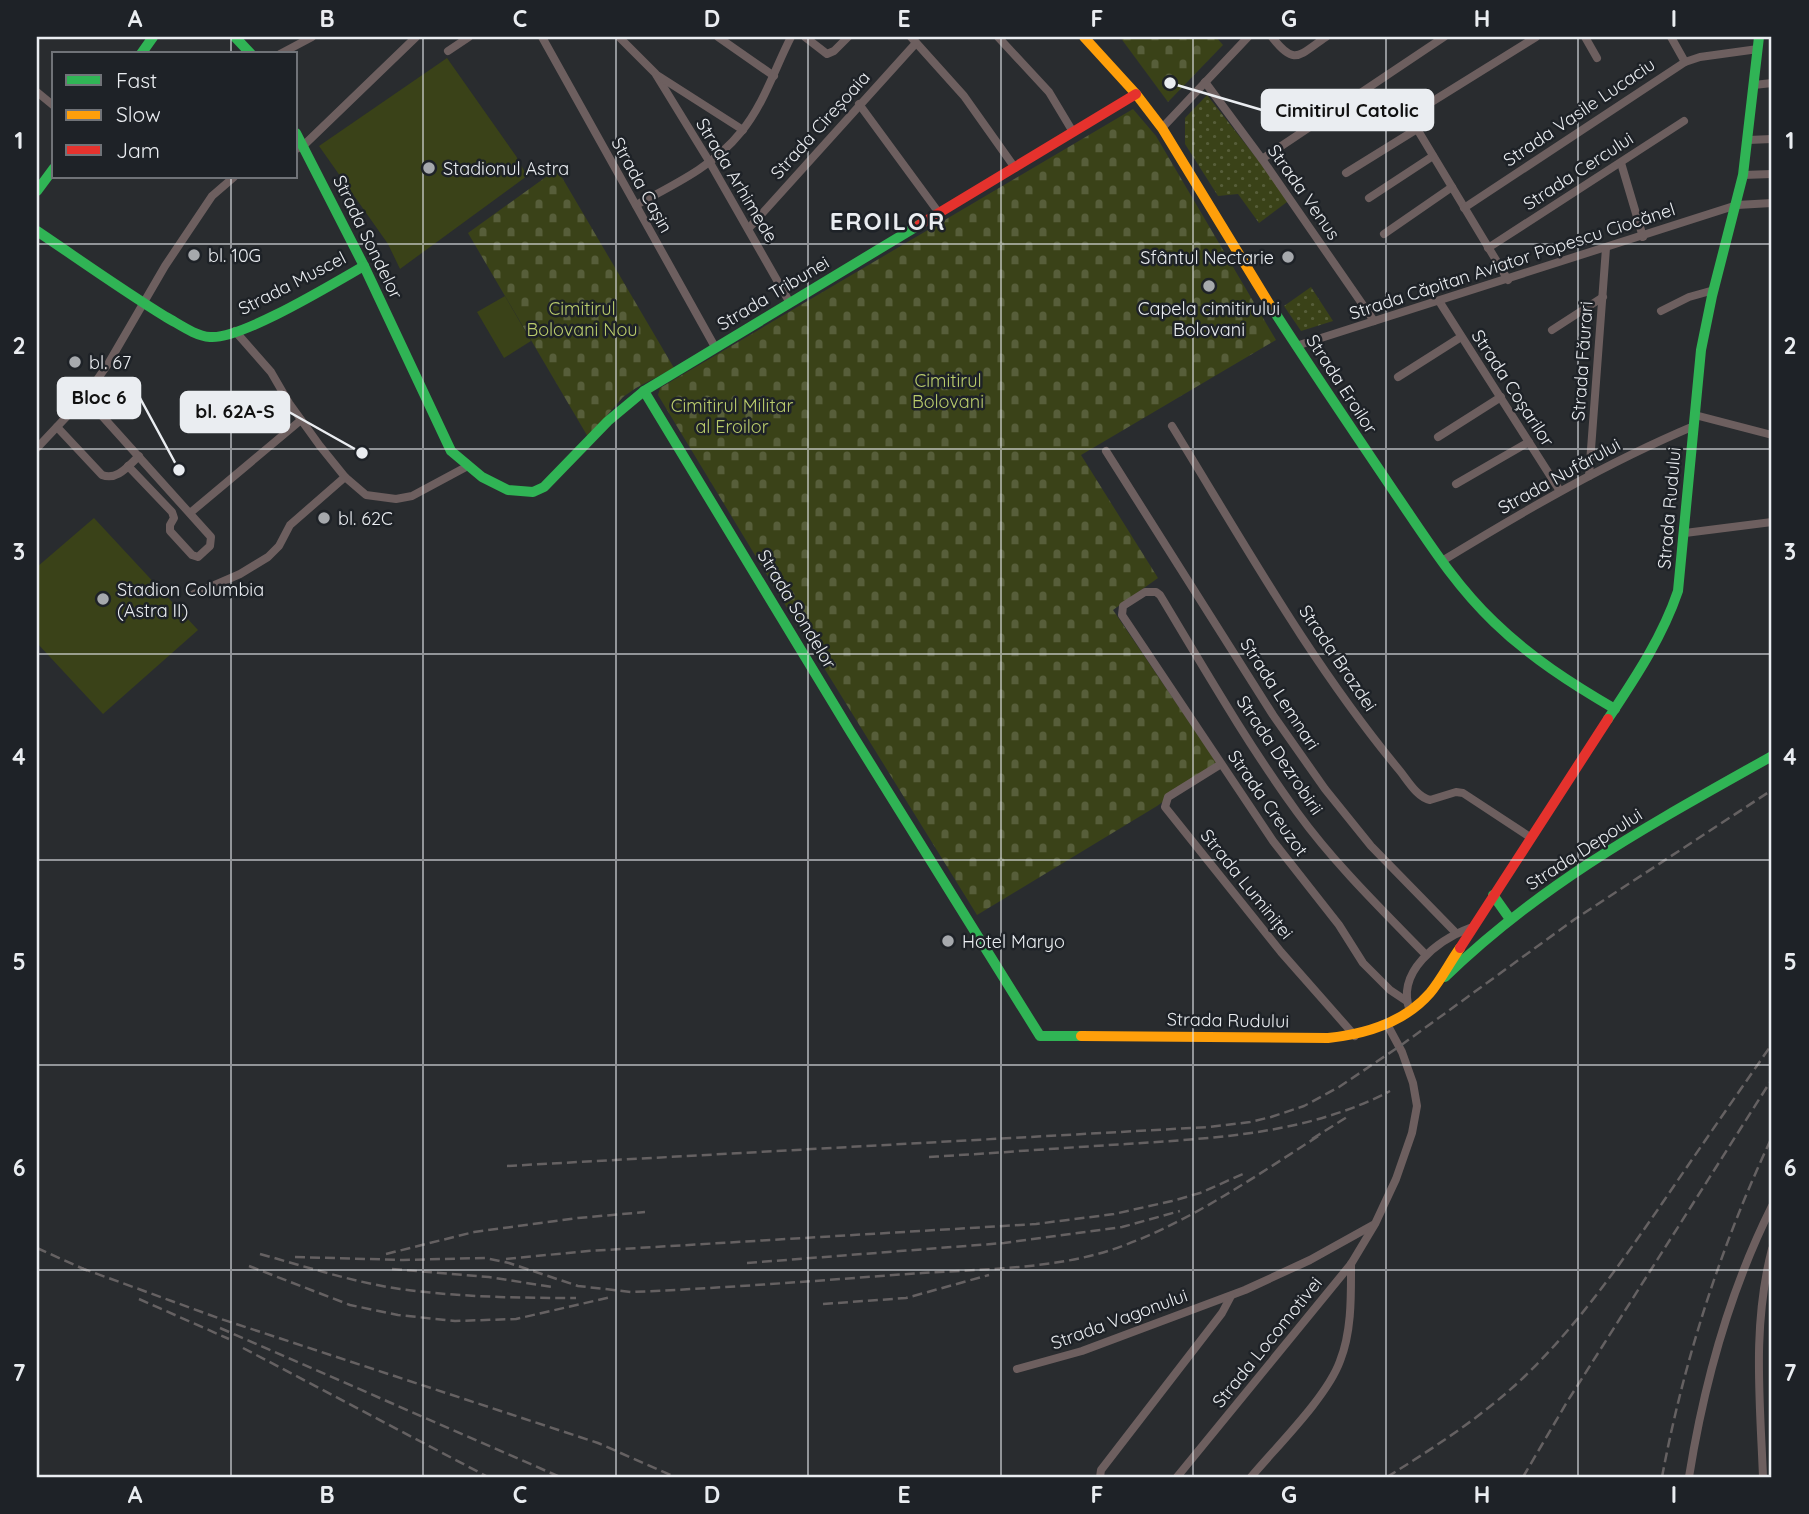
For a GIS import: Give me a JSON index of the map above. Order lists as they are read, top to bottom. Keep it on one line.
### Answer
{"streets":{"street":["Strada Vasile Lucaciu","Strada Cireșoaia","Strada Cercului","Strada Arhimede","Strada Cașin","Strada Venus","Strada Sondelor","Strada Căpitan Aviator Popescu Ciocănel","Strada Muscel","Strada Tribunei","Strada Făurari","Strada Eroilor","Strada Coșarilor","Strada Nufărului","Strada Rudului","Strada Brazdei","Strada Lemnari","Strada Dezrobirii","Strada Creuzot","Strada Depoului","Strada Luminiței","Strada Vagonului","Strada Locomotivei"]},"crossings":[["Strada Vasile Lucaciu","Strada Rudului"],["Strada Cireșoaia","Strada Arhimede"],["Strada Arhimede","Strada Tribunei"],["Strada Cașin","Strada Tribunei"],["Strada Venus","Strada Căpitan Aviator Popescu Ciocănel"],["Strada Sondelor","Strada Muscel"],["Strada Sondelor","Strada Tribunei"],["Strada Sondelor","Strada Rudului"],["Strada Căpitan Aviator Popescu Ciocănel","Strada Făurari"],["Strada Căpitan Aviator Popescu Ciocănel","Strada Eroilor"],["Strada Căpitan Aviator Popescu Ciocănel","Strada Coșarilor"],["Strada Căpitan Aviator Popescu Ciocănel","Strada Rudului"],["Strada Tribunei","Strada Eroilor"],["Strada Făurari","Strada Nufărului"],["Strada Eroilor","Strada Nufărului"],["Strada Eroilor","Strada Rudului"],["Strada Coșarilor","Strada Nufărului"],["Strada Nufărului","Strada Rudului"],["Strada Rudului","Strada Brazdei"],["Strada Rudului","Strada Depoului"],["Strada Rudului","Strada Luminiței"],["Strada Rudului","Strada Locomotivei"],["Strada Dezrobirii","Strada Creuzot"],["Strada Creuzot","Strada Luminiței"],["Strada Vagonului","Strada Locomotivei"]],"districts":["EROILOR"],"parks":["Cimitirul Bolovani Nou","Cimitirul Bolovani","Cimitirul Militar al Eroilor"],"places":["Cimitirul Catolic","Stadionul Astra","bl. 10G","Sfântul Nectarie","Capela cimitirului Bolovani","bl. 67","bl. 62A-S","Bloc 6","bl. 62C","Stadion Columbia (Astra II)","Hotel Maryo"],"legend":["Fast","Slow","Jam"],"grid":{"columns":["A","B","C","D","E","F","G","H","I"],"rows":["1","2","3","4","5","6","7"]}}
